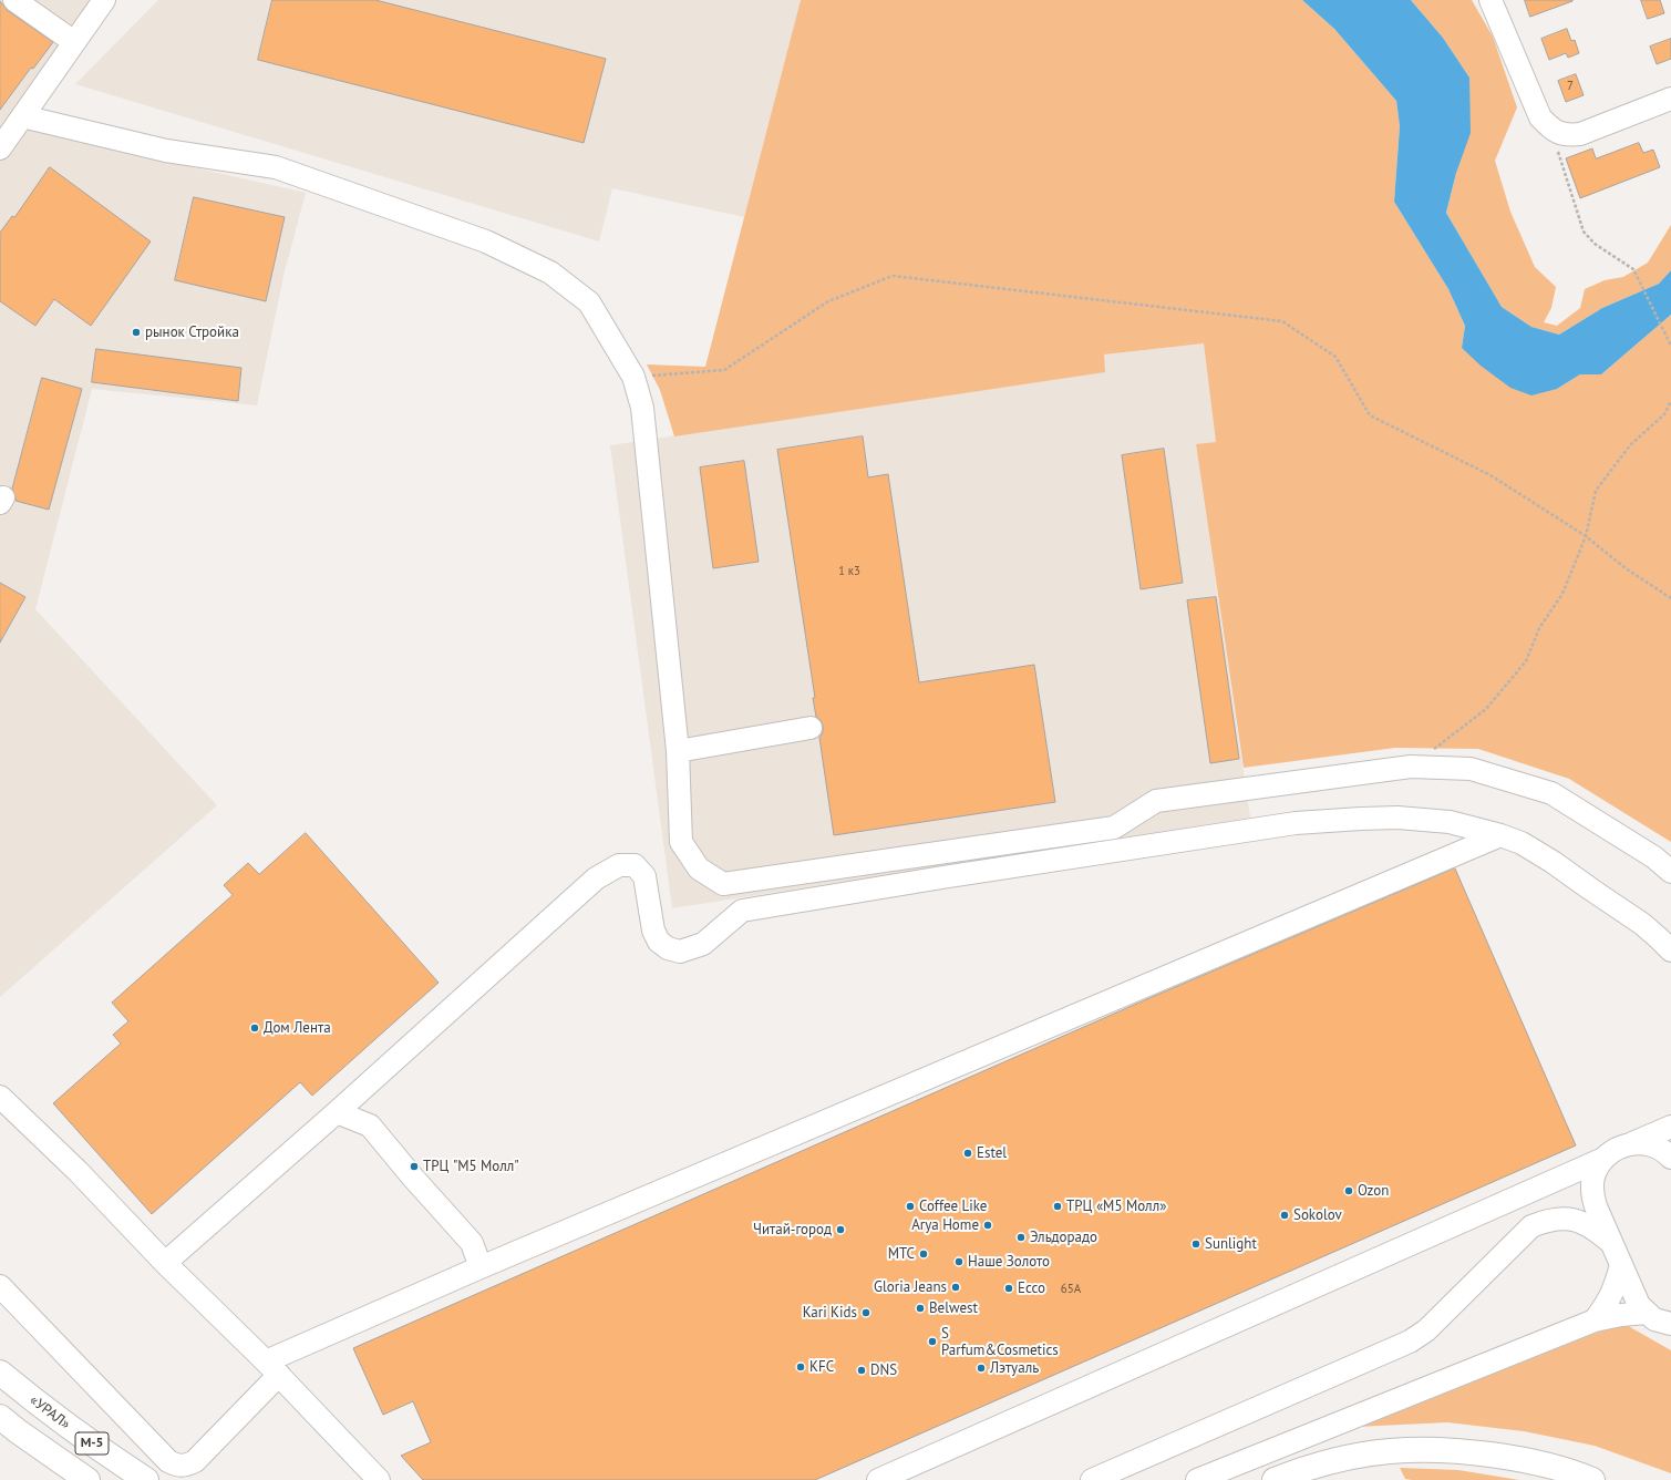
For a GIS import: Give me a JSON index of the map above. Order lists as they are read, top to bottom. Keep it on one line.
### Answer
{"streets":{"main road":["«УРАЛ»","М-5"]},"places":["рынок Стройка","Дом Лента","Estel","ТРЦ \"М5 Молл\"","Ozon","Coffee Like","ТРЦ «М5 Молл»","Sokolov","Arya Home","Читай-город","Эльдорадо","Sunlight","МТС","Наше Золото","Gloria Jeans","Ecco","Belwest","Kari Kids","S Parfum&Cosmetics","KFC","Лэтуаль","DNS"],"house_numbers":["7","1 к3","65А"]}
